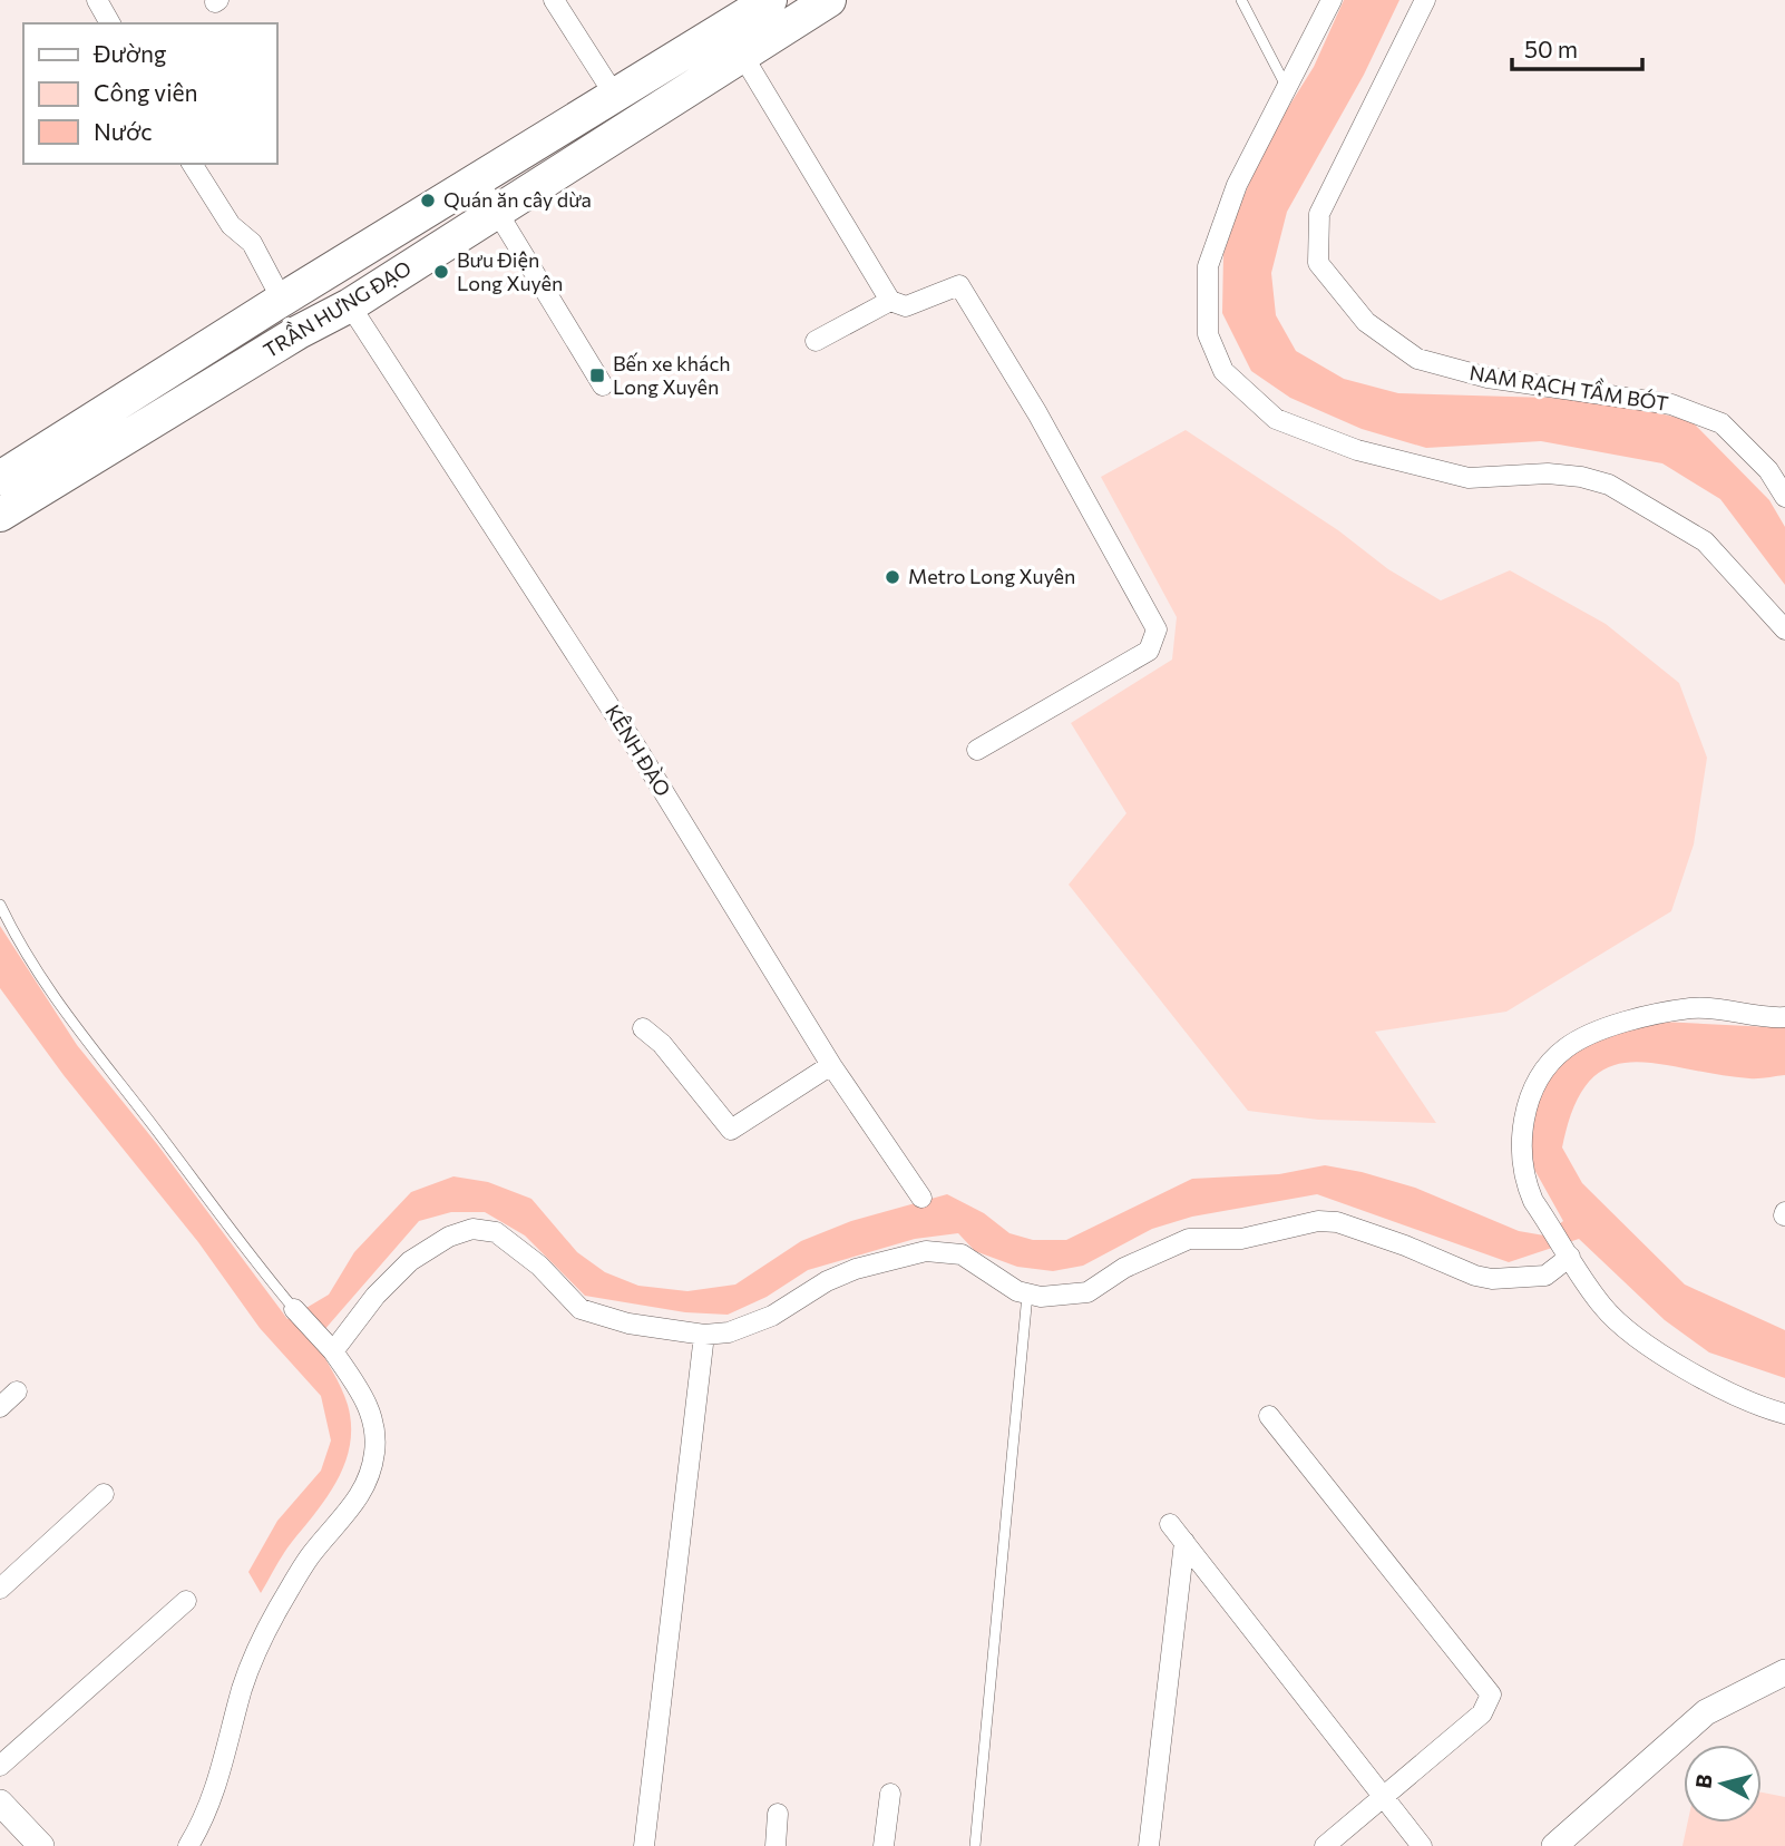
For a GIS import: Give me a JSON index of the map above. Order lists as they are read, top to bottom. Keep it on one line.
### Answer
{"streets":{"highway":["TRẦN HƯNG ĐẠO"],"street":["NAM RẠCH TẦM BÓT","KÊNH ĐÀO"]},"crossings":[["TRẦN HƯNG ĐẠO","KÊNH ĐÀO"]],"places":{"other":["Quán ăn cây dừa","Bưu Điện Long Xuyên","Metro Long Xuyên"],"transit":["Bến xe khách Long Xuyên"]},"legend":["Đường","Công viên","Nước"],"scale_bar":"50 m","north":"left"}
